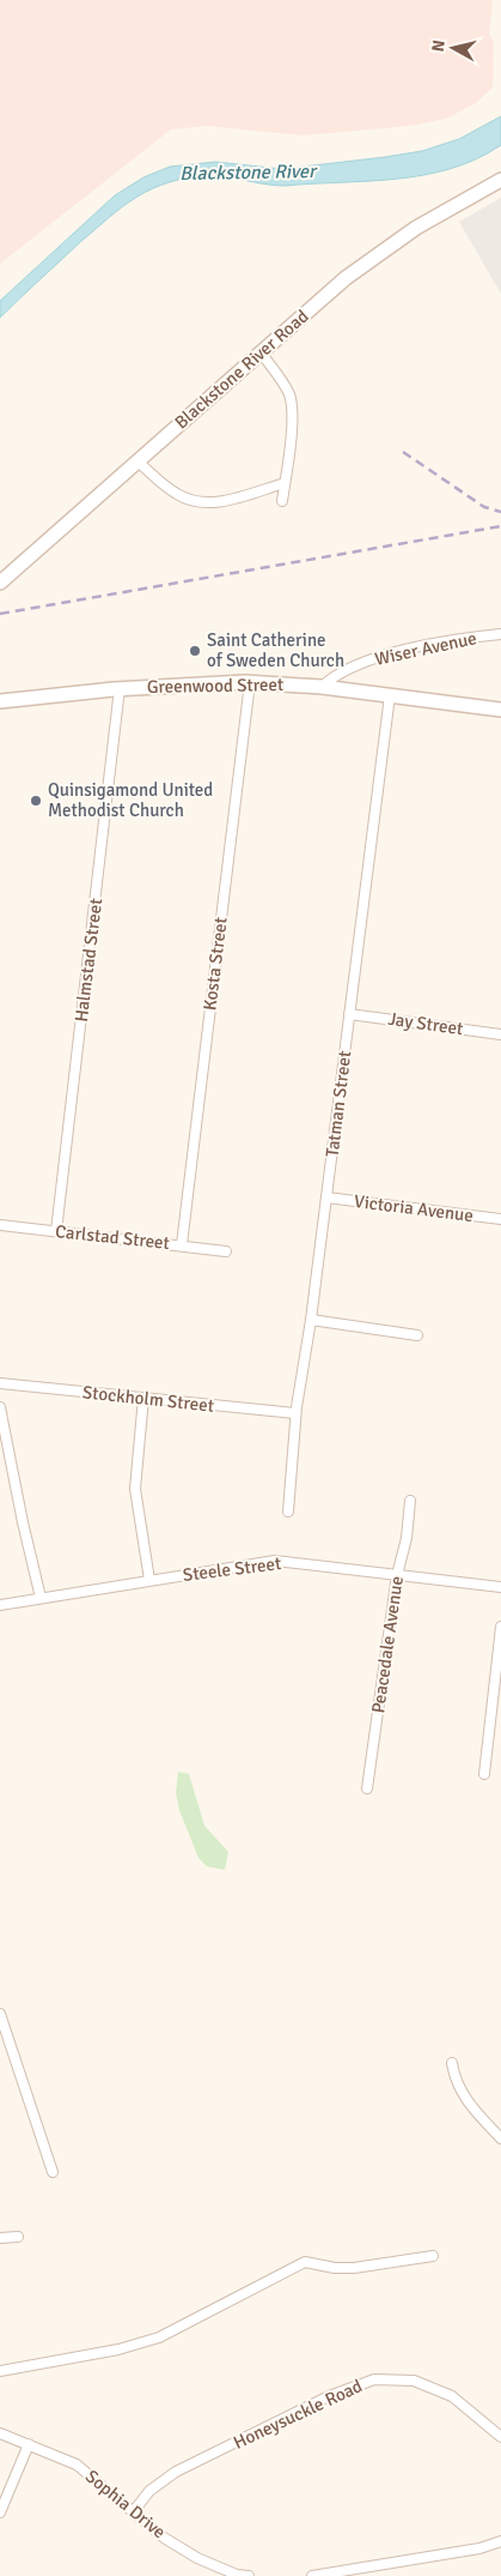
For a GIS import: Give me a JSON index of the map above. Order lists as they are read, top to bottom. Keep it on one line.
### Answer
{"streets":{"main road":["Blackstone River Road","Greenwood Street"],"street":["Wiser Avenue","Halmstad Street","Kosta Street","Jay Street","Tatman Street","Victoria Avenue","Carlstad Street","Stockholm Street","Steele Street","Peacedale Avenue","Honeysuckle Road","Sophia Drive"]},"crossings":[["Wiser Avenue","Greenwood Street"],["Greenwood Street","Halmstad Street"],["Greenwood Street","Kosta Street"],["Greenwood Street","Tatman Street"],["Halmstad Street","Carlstad Street"],["Kosta Street","Carlstad Street"],["Jay Street","Tatman Street"],["Tatman Street","Victoria Avenue"],["Tatman Street","Stockholm Street"],["Steele Street","Peacedale Avenue"],["Honeysuckle Road","Sophia Drive"]],"water":["Blackstone River"],"places":["Saint Catherine of Sweden Church","Quinsigamond United Methodist Church"],"north":"left"}
